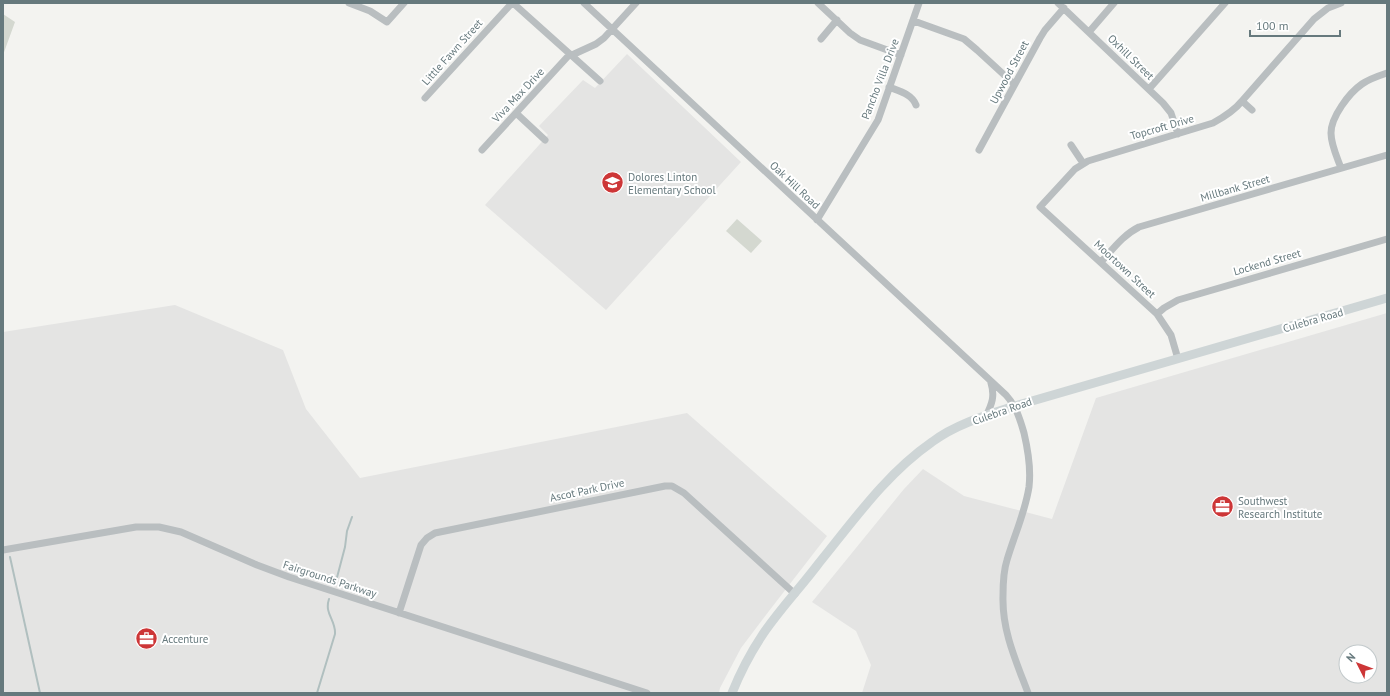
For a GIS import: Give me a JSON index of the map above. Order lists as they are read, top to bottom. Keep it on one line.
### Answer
{"streets":{"main road":["Culebra Road"],"street":["Little Fawn Street","Oxhill Street","Upwood Street","Pancho Villa Drive","Viva Max Drive","Topcroft Drive","Oak Hill Road","Millbank Street","Lockend Street","Moortown Street","Ascot Park Drive","Fairgrounds Parkway"]},"crossings":[["Oxhill Street","Upwood Street"],["Oxhill Street","Topcroft Drive"],["Pancho Villa Drive","Oak Hill Road"],["Viva Max Drive","Oak Hill Road"],["Topcroft Drive","Moortown Street"],["Oak Hill Road","Culebra Road"],["Millbank Street","Moortown Street"],["Lockend Street","Moortown Street"],["Moortown Street","Culebra Road"],["Culebra Road","Ascot Park Drive"],["Ascot Park Drive","Fairgrounds Parkway"]],"places":{"school or university":["Dolores Linton Elementary School"],"office":["Southwest Research Institute","Accenture"]},"scale_bar":"100 m","north":"top left"}
